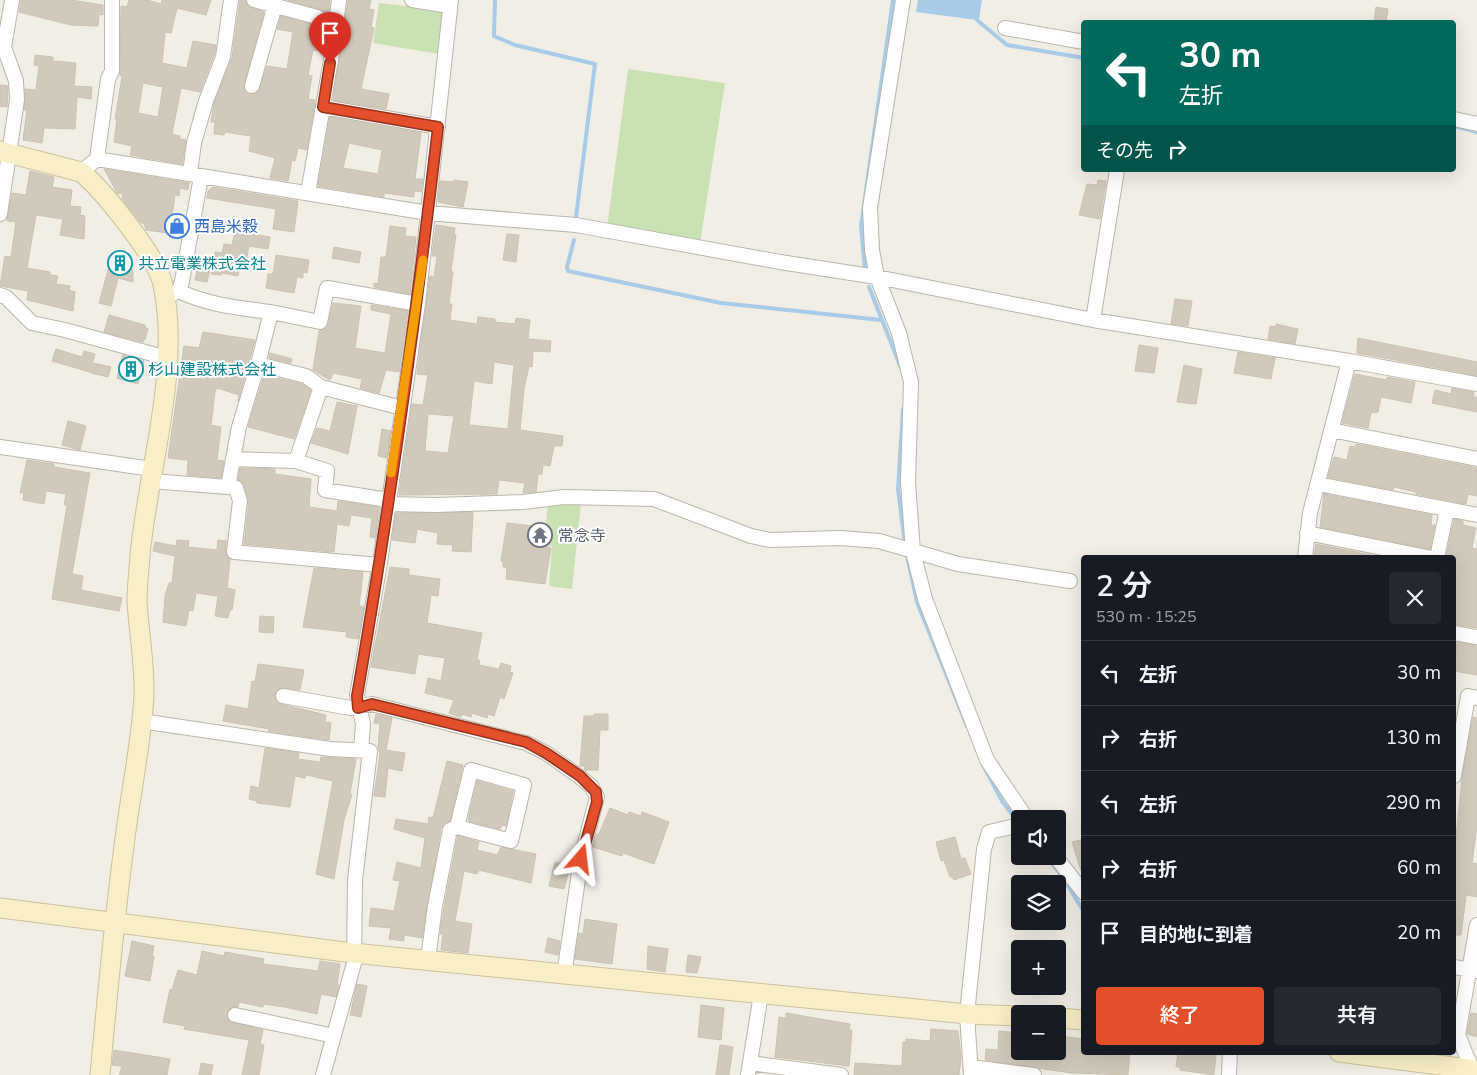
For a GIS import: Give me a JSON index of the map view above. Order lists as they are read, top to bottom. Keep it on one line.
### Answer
{"places":{"shop":["西島米穀"],"building":["共立電業株式会社","杉山建設株式会社"],"temple":["常念寺"]},"page":{"turn":["30 m","左折"],"then":"その先","heading":["2 分","530 m · 15:25"],"list":[{"name":"左折","value":"30 m"},{"name":"右折","value":"130 m"},{"name":"左折","value":"290 m"},{"name":"右折","value":"60 m"},{"name":"目的地に到着","value":"20 m"}],"map_buttons":["+","−"],"buttons":["終了","共有"]}}
